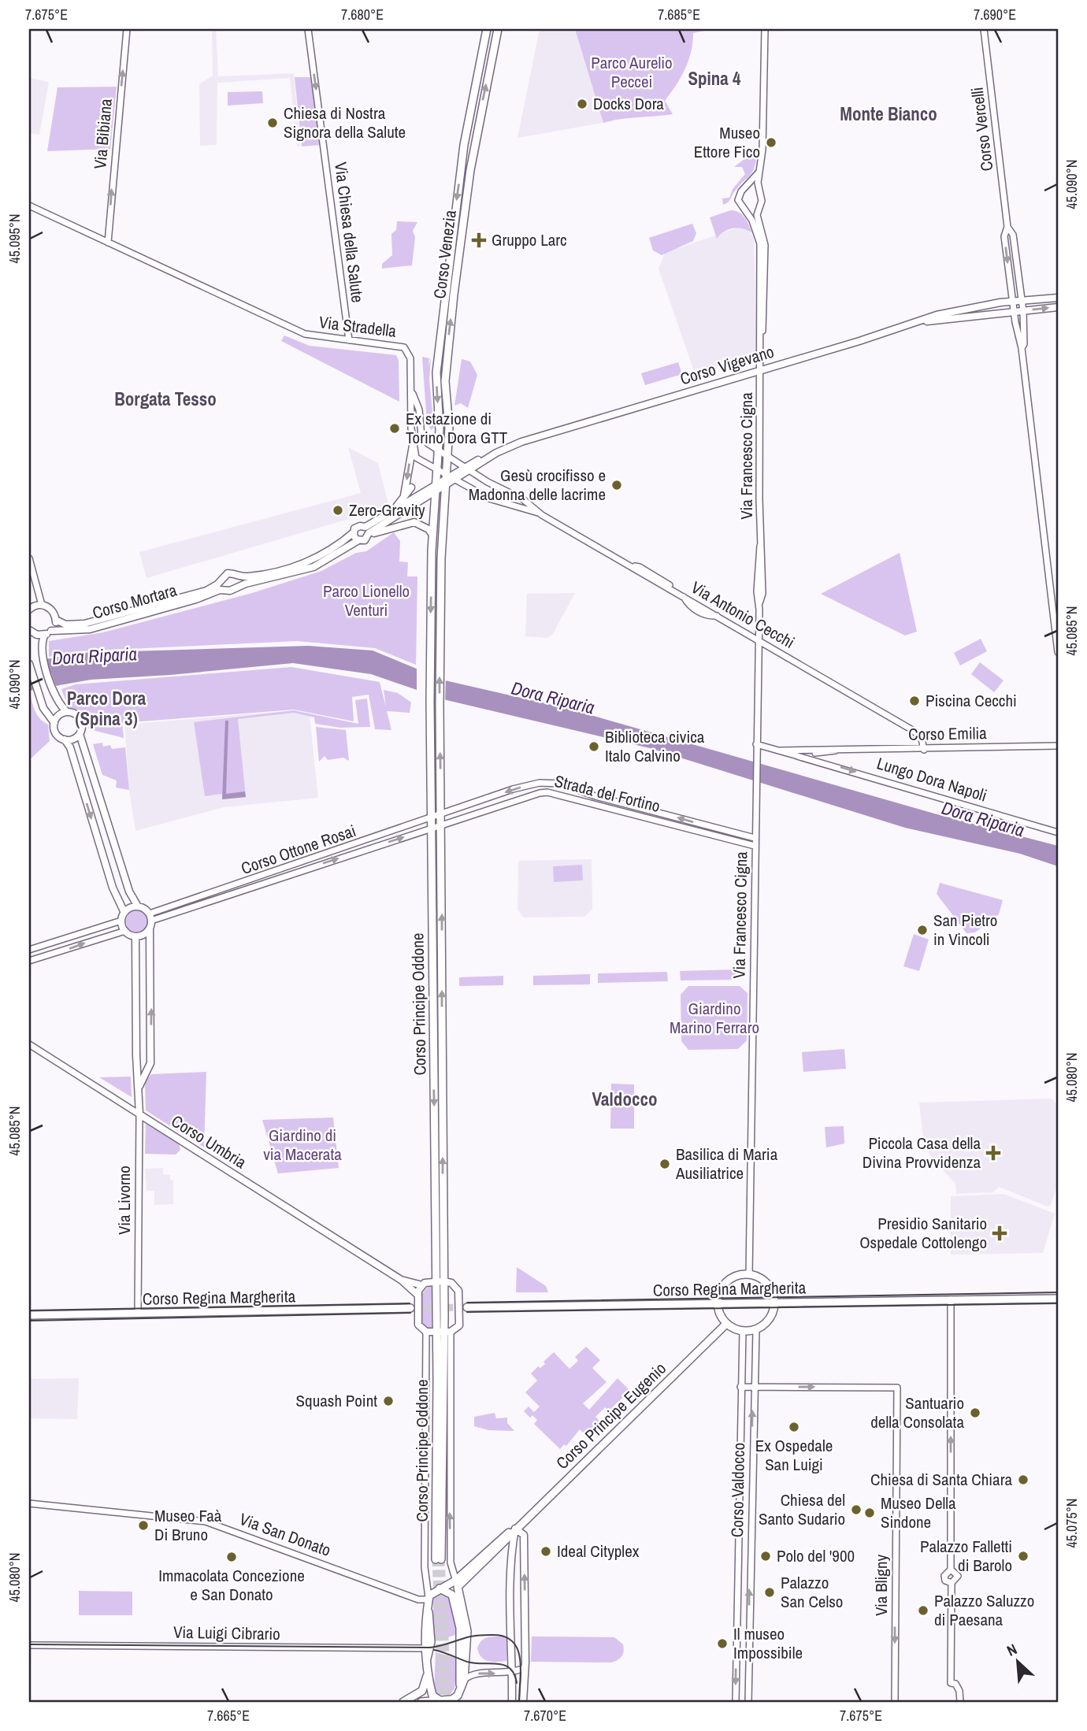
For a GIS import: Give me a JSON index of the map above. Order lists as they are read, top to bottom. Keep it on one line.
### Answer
{"streets":{"main road":["Corso Venezia","Corso Vigevano","Corso Mortara","Corso Principe Oddone","Corso Umbria","Via Livorno","Corso Regina Margherita","Corso Principe Eugenio"],"street":["Corso Vercelli","Via Bibiana","Via Chiesa della Salute","Via Stradella","Via Francesco Cigna","Via Antonio Cecchi","Corso Emilia","Lungo Dora Napoli","Strada del Fortino","Corso Ottone Rosai","Corso Valdocco","Via San Donato","Via Bligny","Via Luigi Cibrario"]},"crossings":[["Corso Vercelli","Corso Vigevano"],["Via Bibiana","Via Stradella"],["Via Chiesa della Salute","Via Stradella"],["Corso Venezia","Via Stradella"],["Corso Venezia","Corso Principe Oddone"],["Via Stradella","Corso Vigevano"],["Via Stradella","Corso Principe Oddone"],["Corso Vigevano","Via Francesco Cigna"],["Via Francesco Cigna","Via Antonio Cecchi"],["Via Francesco Cigna","Corso Emilia"],["Via Francesco Cigna","Strada del Fortino"],["Via Antonio Cecchi","Corso Emilia"],["Corso Emilia","Lungo Dora Napoli"],["Strada del Fortino","Corso Ottone Rosai"],["Corso Ottone Rosai","Corso Principe Oddone"],["Corso Ottone Rosai","Via Livorno"],["Corso Principe Oddone","Corso Principe Eugenio"],["Corso Principe Oddone","Via San Donato"],["Corso Umbria","Via Livorno"],["Via Livorno","Corso Regina Margherita"],["Corso Principe Eugenio","Via San Donato"],["Corso Valdocco","Via Bligny"]],"one_way":["Via Bibiana","Via Chiesa della Salute","Lungo Dora Napoli"],"districts":["Spina 4","Monte Bianco","Borgata Tesso","Parco Dora (Spina 3)","Valdocco"],"water":["Dora Riparia"],"parks":["Parco Aurelio Peccei","Parco Lionello Venturi","Giardino Marino Ferraro","Giardino di via Macerata"],"places":{"other":["Docks Dora","Chiesa di Nostra Signora della Salute","Museo Ettore Fico","Ex stazione di Torino Dora GTT","Gesù crocifisso e Madonna delle lacrime","Zero-Gravity","Piscina Cecchi","Biblioteca civica Italo Calvino","San Pietro in Vincoli","Basilica di Maria Ausiliatrice","Squash Point","Santuario della Consolata","Ex Ospedale San Luigi","Chiesa di Santa Chiara","Chiesa del Santo Sudario","Museo Della Sindone","Museo Faà Di Bruno","Ideal Cityplex","Polo del '900","Palazzo Falletti di Barolo","Immacolata Concezione e San Donato","Palazzo San Celso","Palazzo Saluzzo di Paesana","Il museo Impossibile"],"health":["Gruppo Larc","Piccola Casa della Divina Provvidenza","Presidio Sanitario Ospedale Cottolengo"]},"north":"top left","coordinates":["7.675°E","7.680°E","7.685°E","7.690°E","45.090°N","45.095°N","45.085°N","45.080°N","45.075°N","7.665°E","7.670°E"]}
